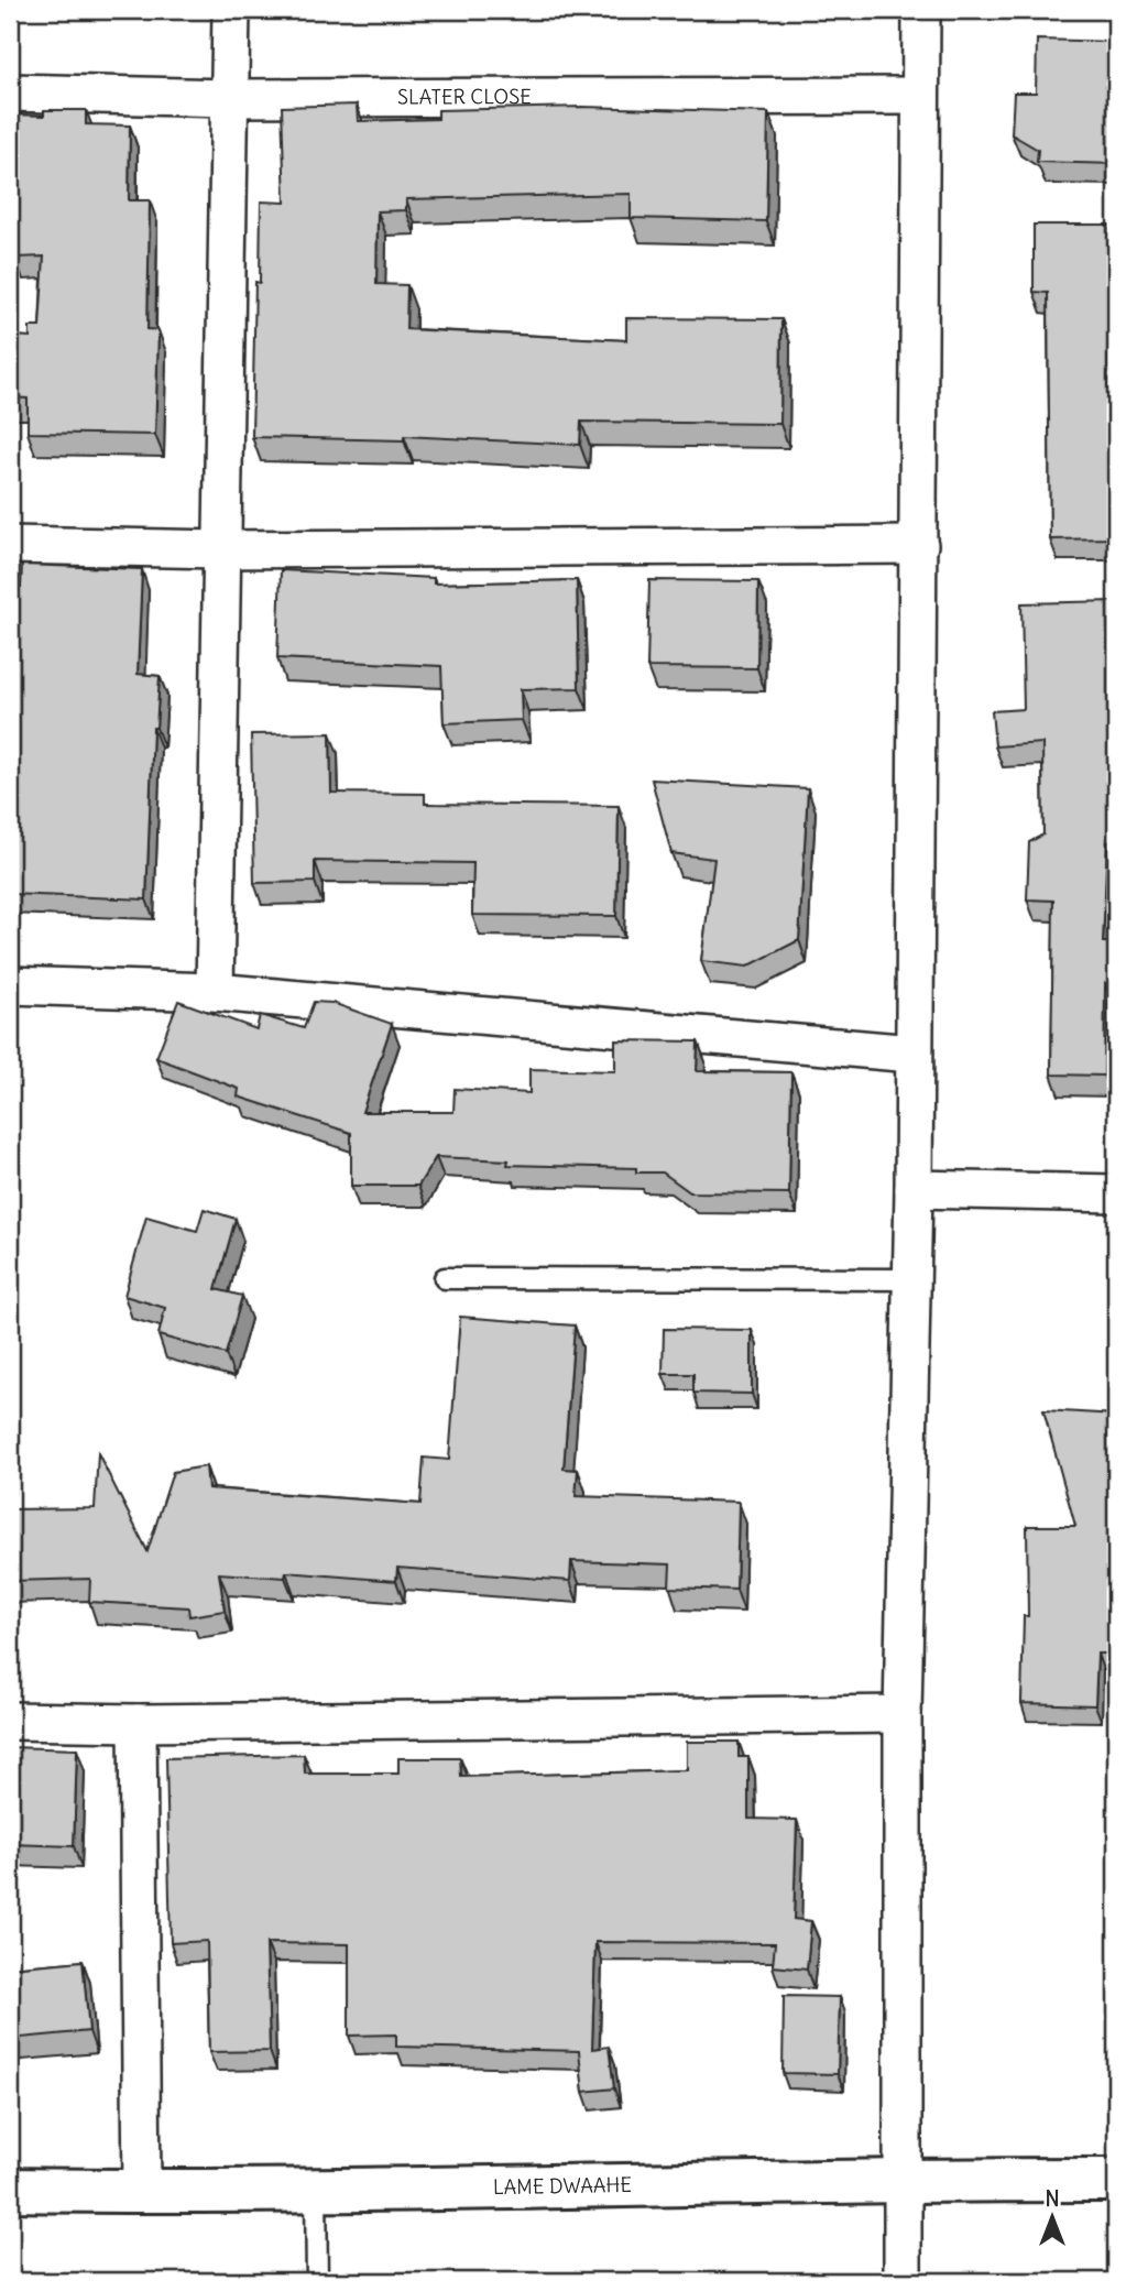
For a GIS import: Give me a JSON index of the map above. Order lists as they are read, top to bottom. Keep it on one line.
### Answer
{"streets":{"street":["SLATER CLOSE","LAME DWAAHE"]},"north":"top"}
